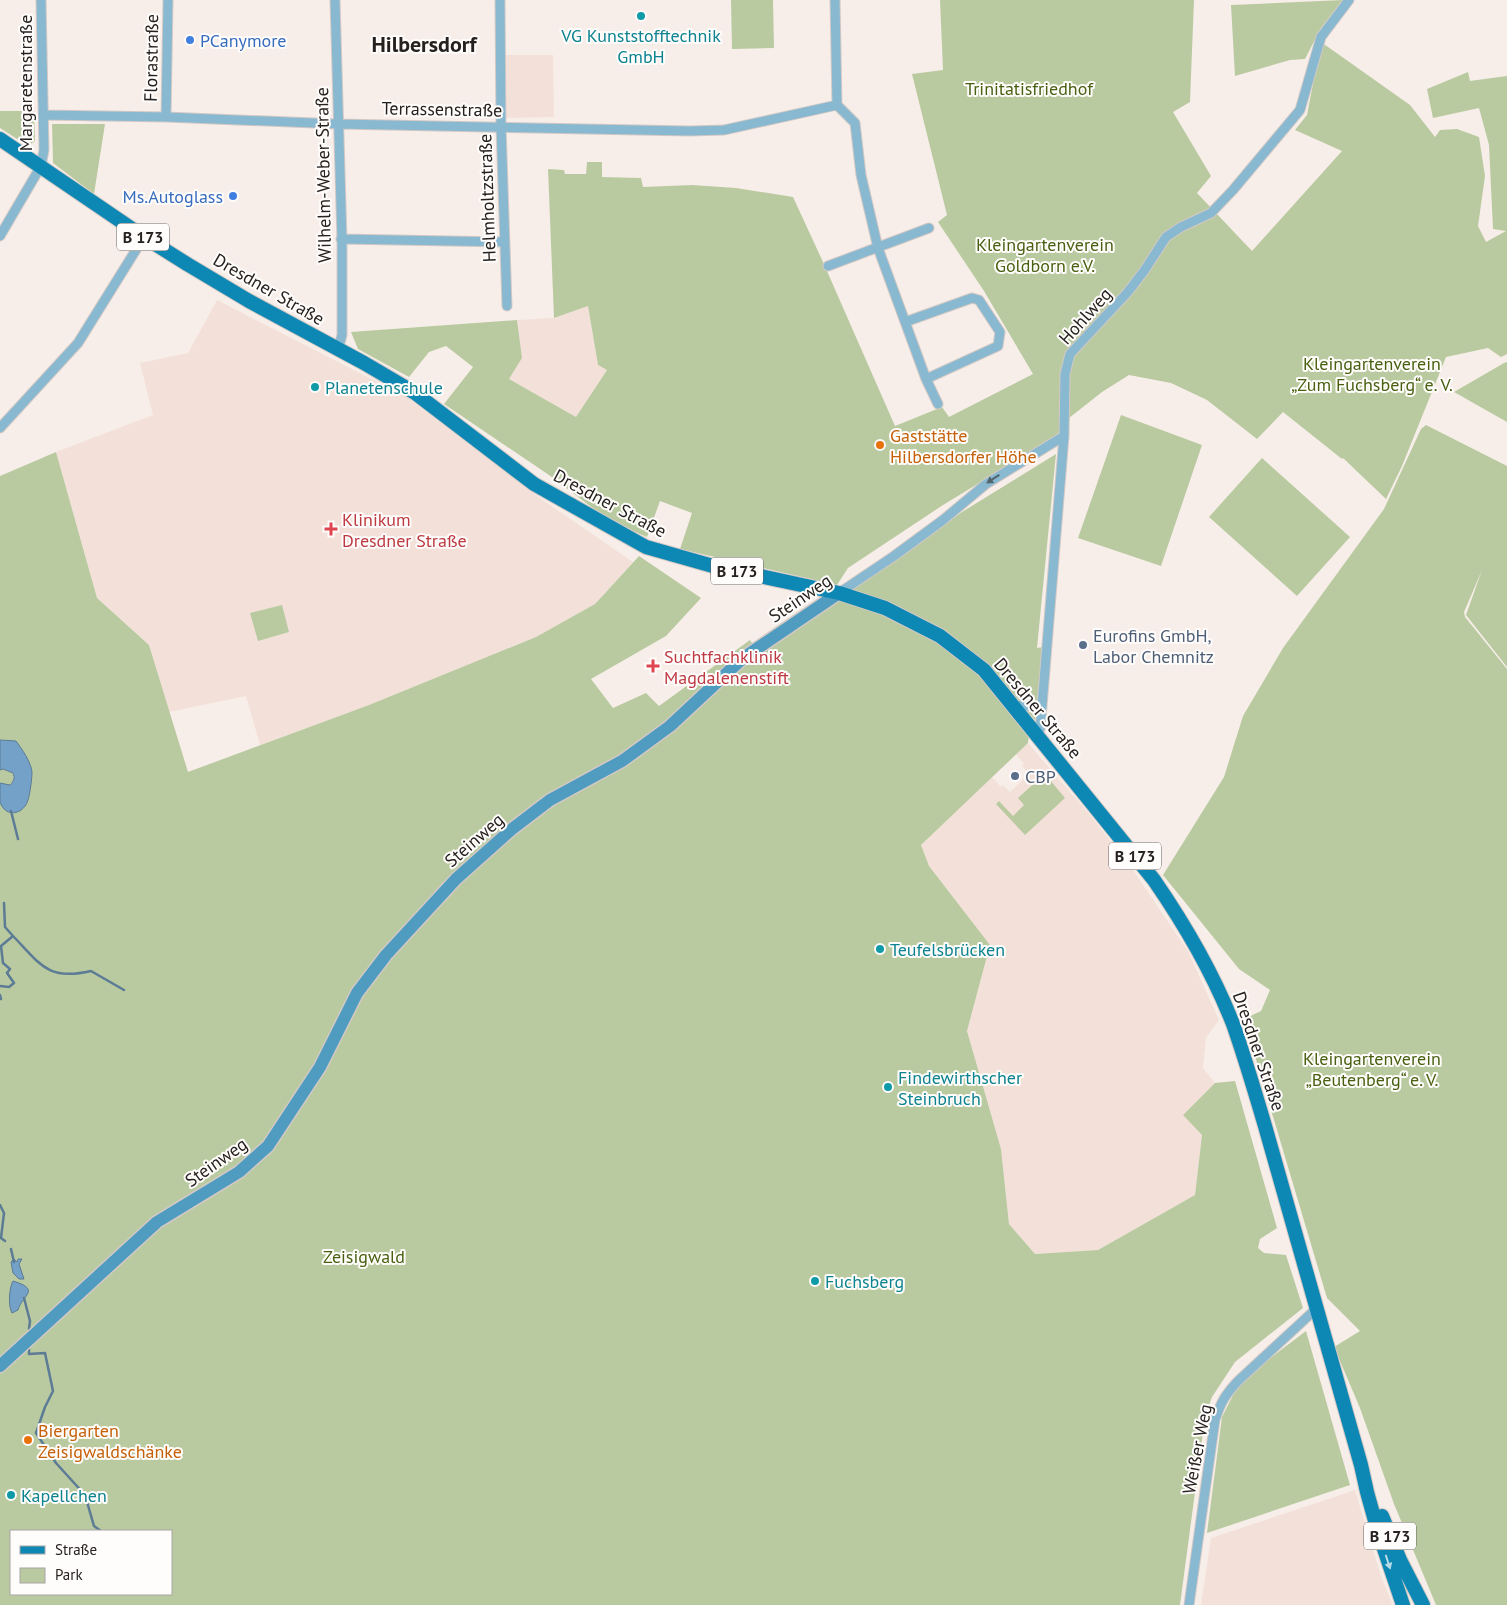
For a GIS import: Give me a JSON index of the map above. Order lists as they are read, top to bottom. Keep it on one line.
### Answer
{"streets":{"main road":["B 173","Dresdner Straße"],"street":["Florastraße","Margaretenstraße","Terrassenstraße","Wilhelm-Weber-Straße","Helmholtzstraße","Hohlweg","Steinweg","Weißer Weg"]},"crossings":[["Florastraße","Terrassenstraße"],["Margaretenstraße","Terrassenstraße"],["Margaretenstraße","Dresdner Straße"],["Terrassenstraße","Wilhelm-Weber-Straße"],["Terrassenstraße","Helmholtzstraße"],["Wilhelm-Weber-Straße","Dresdner Straße"],["B 173","Dresdner Straße"],["Dresdner Straße","Hohlweg"],["Dresdner Straße","Steinweg"],["Dresdner Straße","Weißer Weg"],["Hohlweg","Steinweg"]],"districts":["Hilbersdorf"],"parks":["Trinitatisfriedhof","Kleingartenverein Goldborn e.V.","Kleingartenverein „Zum Fuchsberg“ e. V.","Kleingartenverein „Beutenberg“ e. V.","Zeisigwald"],"places":{"other":["VG Kunststofftechnik GmbH","PCanymore","Ms.Autoglass","Planetenschule","Gaststätte Hilbersdorfer Höhe","Eurofins GmbH, Labor Chemnitz","CBP","Teufelsbrücken","Findewirthscher Steinbruch","Fuchsberg","Biergarten Zeisigwaldschänke","Kapellchen"],"health":["Klinikum Dresdner Straße","Suchtfachklinik Magdalenenstift"]},"legend":["Straße","Park"]}
